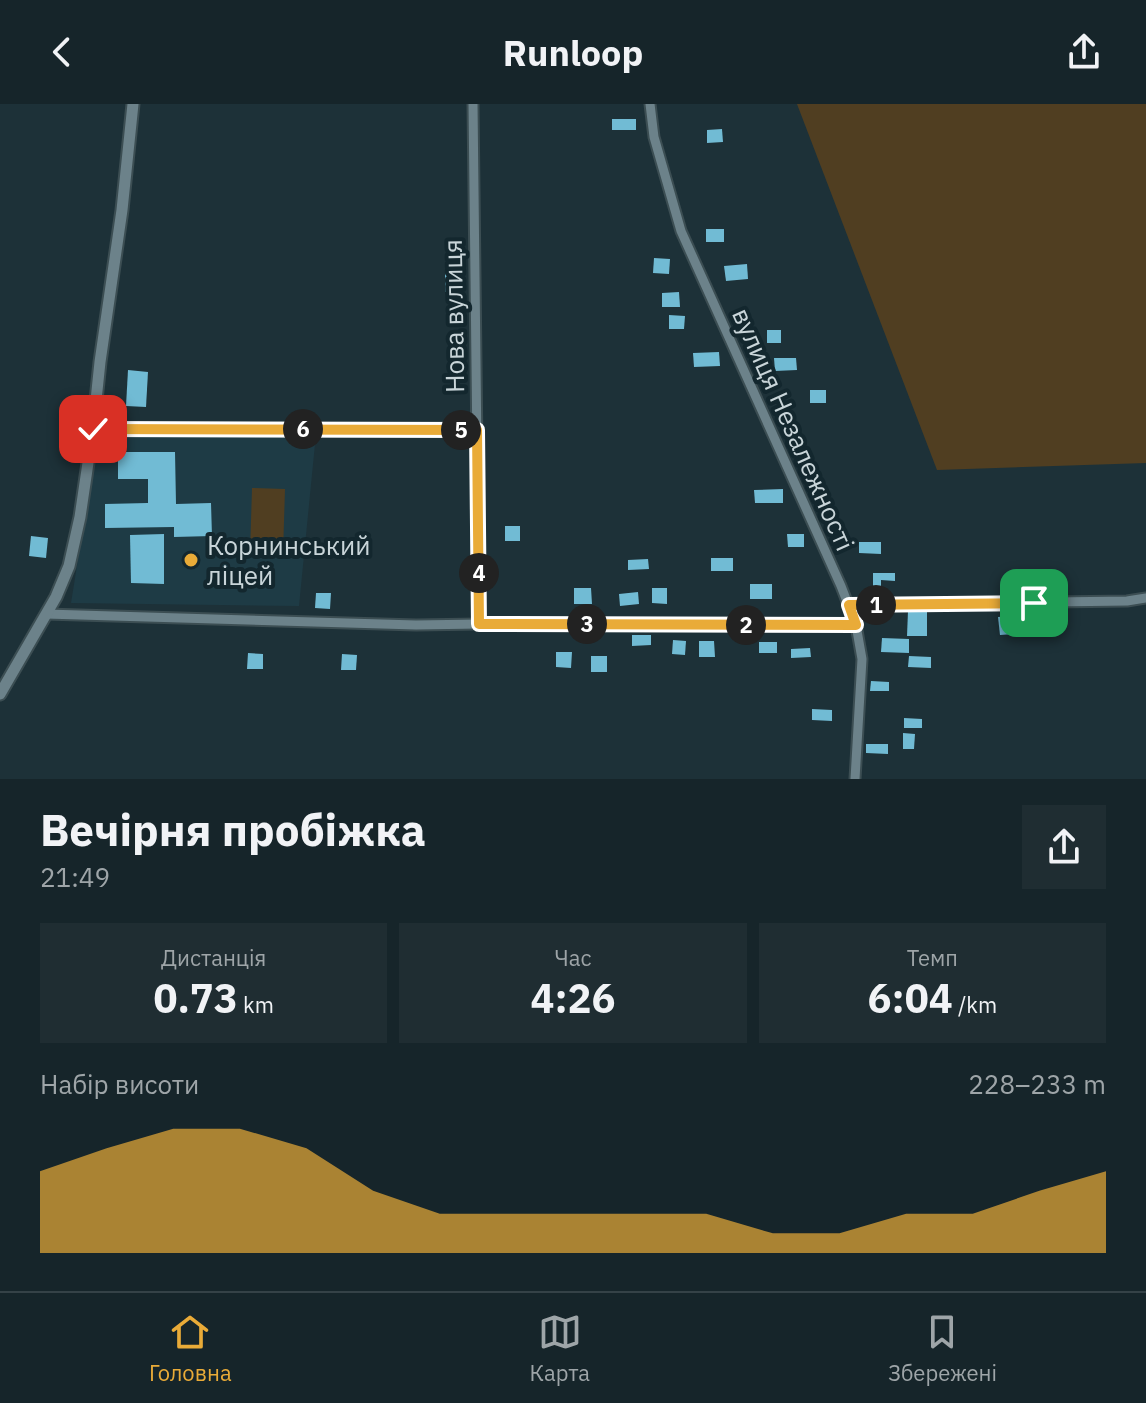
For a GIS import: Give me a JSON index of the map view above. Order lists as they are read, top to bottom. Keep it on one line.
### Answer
{"streets":{"street":["Нова вулиця","вулиця Незалежності"]},"places":["Корнинський ліцей"],"page":{"header":"Runloop","pins":["6","5","4","1","3","2"],"heading":["Вечірня пробіжка","21:49"],"stats":[["Дистанція","0.73 km"],["Час","4:26"],["Темп","6:04 /km"]],"chart":["Набір висоти","228–233 m"],"tabs":["Головна","Карта","Збережені"]}}
